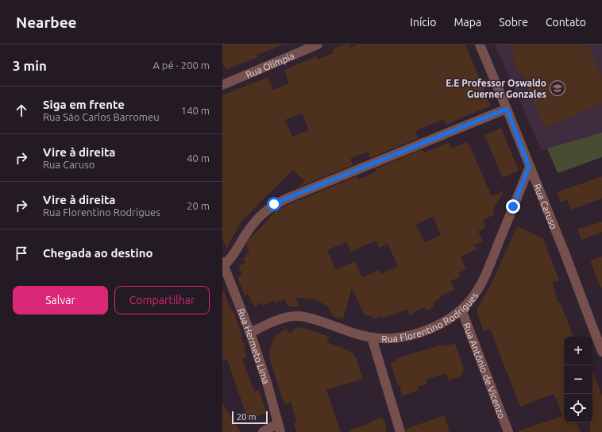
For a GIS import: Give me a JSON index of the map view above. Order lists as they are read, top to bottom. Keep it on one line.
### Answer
{"streets":{"street":["Rua Olímpia","Rua Caruso","Rua Florentino Rodrigues","Rua Hermeto Lima","Rua Antônio de Vicenzo"]},"crossings":[["Rua Caruso","Rua Florentino Rodrigues"],["Rua Florentino Rodrigues","Rua Hermeto Lima"],["Rua Florentino Rodrigues","Rua Antônio de Vicenzo"]],"places":{"school or university":["E.E Professor Oswaldo Guerner Gonzales"]},"scale_bar":"20 m","page":{"header":"Nearbee","nav":["Início","Mapa","Sobre","Contato"],"heading":["3 min","A pé · 200 m"],"list":[["Siga em frente","Rua São Carlos Barromeu","140 m"],["Vire à direita","Rua Caruso","40 m"],["Vire à direita","Rua Florentino Rodrigues","20 m"],"Chegada ao destino"],"buttons":["Salvar","Compartilhar"],"map_buttons":["+","−"],"scale":"20 m"}}
